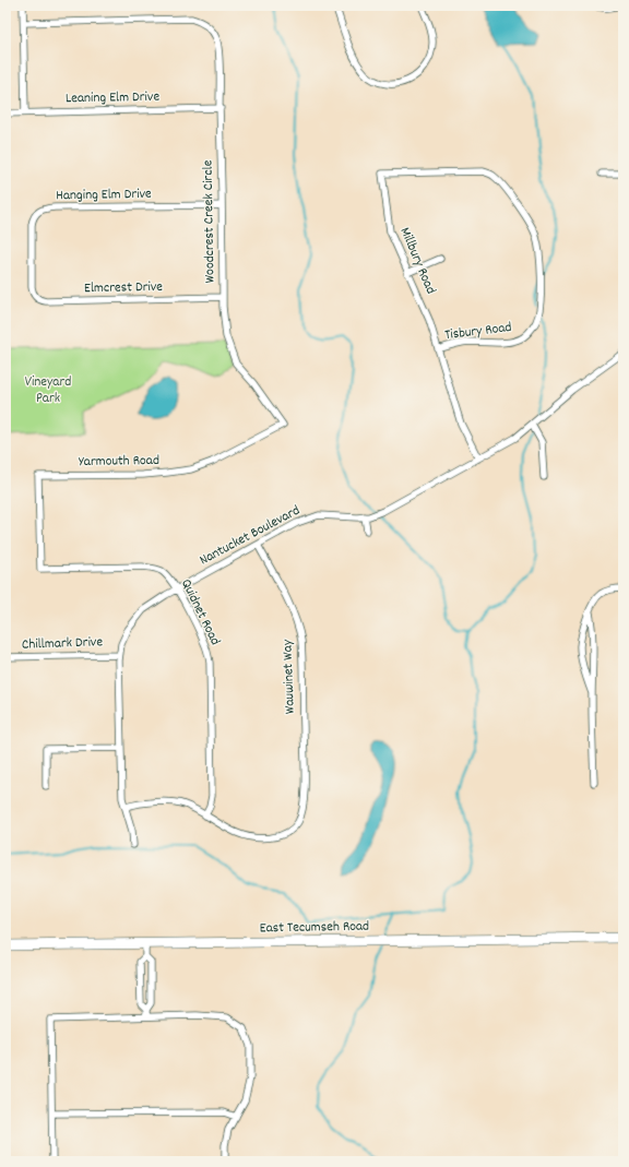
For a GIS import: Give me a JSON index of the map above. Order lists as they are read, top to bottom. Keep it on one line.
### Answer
{"streets":{"main road":["East Tecumseh Road"],"street":["Leaning Elm Drive","Hanging Elm Drive","Woodcrest Creek Circle","Millbury Road","Elmcrest Drive","Tisbury Road","Yarmouth Road","Nantucket Boulevard","Quidnet Road","Chillmark Drive","Wauwinet Way"]},"crossings":[["Leaning Elm Drive","Woodcrest Creek Circle"],["Hanging Elm Drive","Woodcrest Creek Circle"],["Hanging Elm Drive","Elmcrest Drive"],["Woodcrest Creek Circle","Elmcrest Drive"],["Woodcrest Creek Circle","Yarmouth Road"],["Millbury Road","Tisbury Road"],["Millbury Road","Nantucket Boulevard"],["Yarmouth Road","Quidnet Road"],["Nantucket Boulevard","Quidnet Road"],["Nantucket Boulevard","Chillmark Drive"],["Nantucket Boulevard","Wauwinet Way"],["Quidnet Road","Wauwinet Way"]],"parks":["Vineyard Park"]}
